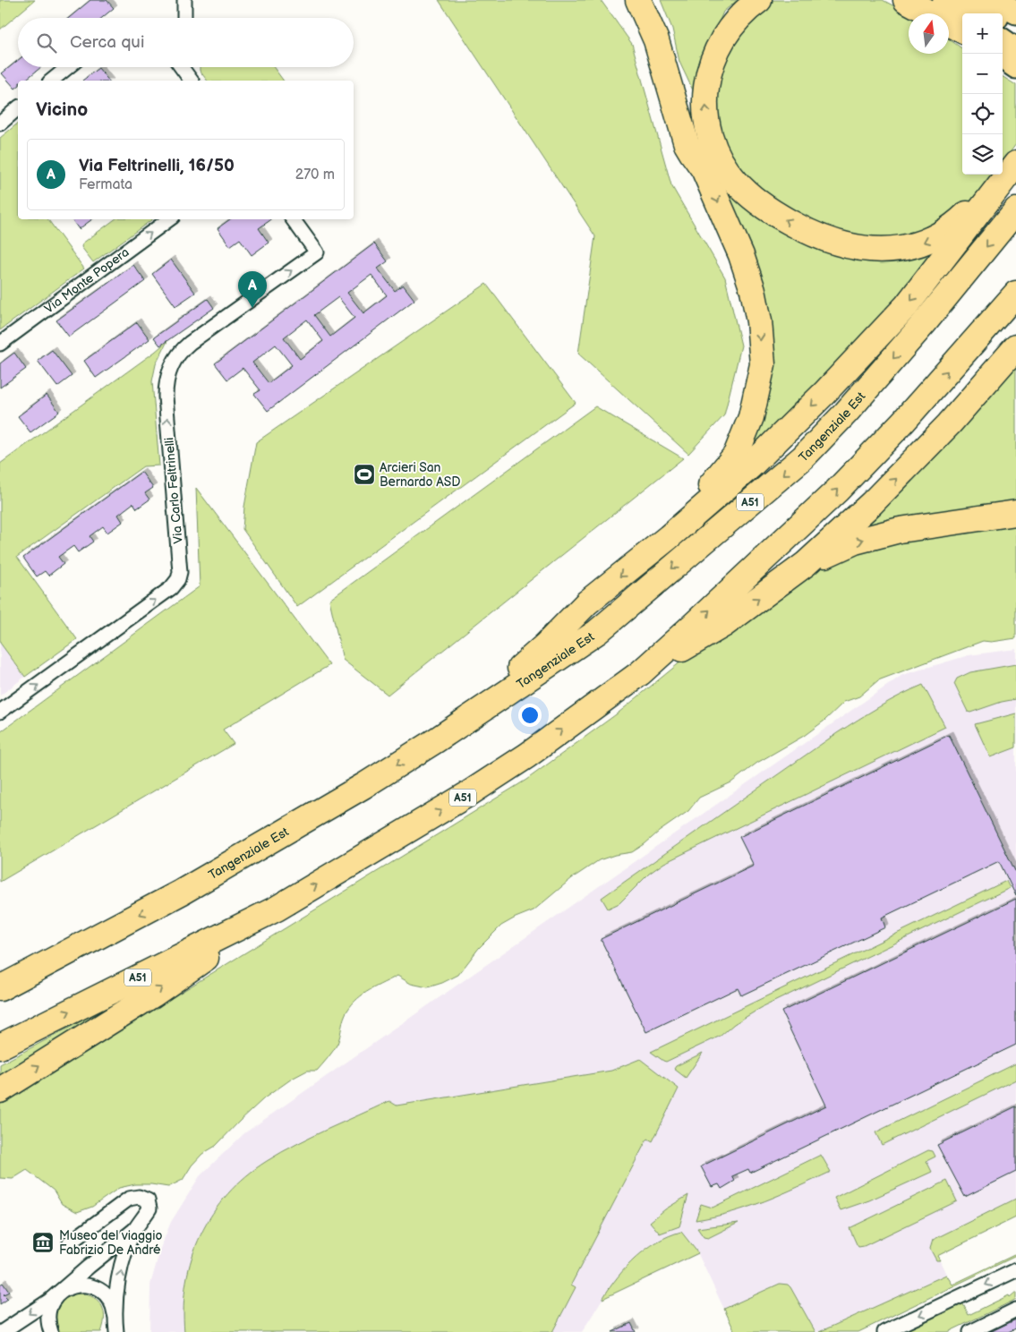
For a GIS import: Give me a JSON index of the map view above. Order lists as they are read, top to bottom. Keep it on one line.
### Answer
{"streets":{"highway":["Tangenziale Est","A51"],"street":["Via Monte Popera","Via Carlo Feltrinelli"]},"one_way":["Via Monte Popera","Via Carlo Feltrinelli"],"places":{"sports":["Arcieri San Bernardo ASD"],"museum":["Museo del viaggio Fabrizio De André"]},"north":"top","page":{"map_buttons":["+","−"],"search":"Cerca qui","heading":"Vicino","list":[{"mark":"A","name":"Via Feltrinelli, 16/50","note":"Fermata","value":"270 m"}],"pins":"A"}}
